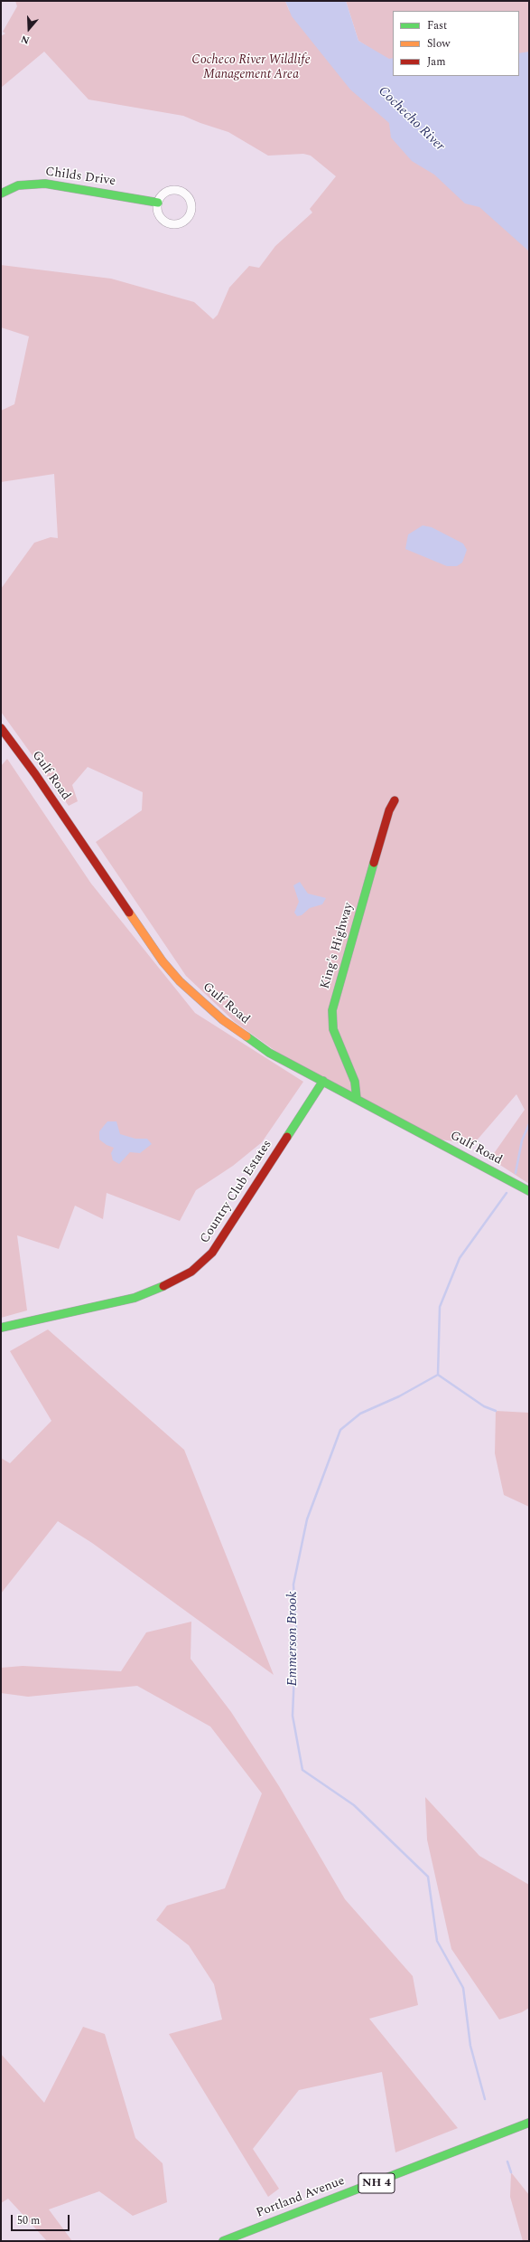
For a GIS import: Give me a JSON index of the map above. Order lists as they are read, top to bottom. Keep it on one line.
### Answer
{"streets":{"street":["Childs Drive","Gulf Road","King's Highway","Country Club Estates","NH 4","Portland Avenue"]},"crossings":[["Gulf Road","King's Highway"],["Gulf Road","Country Club Estates"]],"water":["Cochecho River","Emmerson Brook"],"parks":["Cocheco River Wildlife Management Area"],"legend":["Fast","Slow","Jam"],"scale_bar":"50 m","north":"bottom"}
